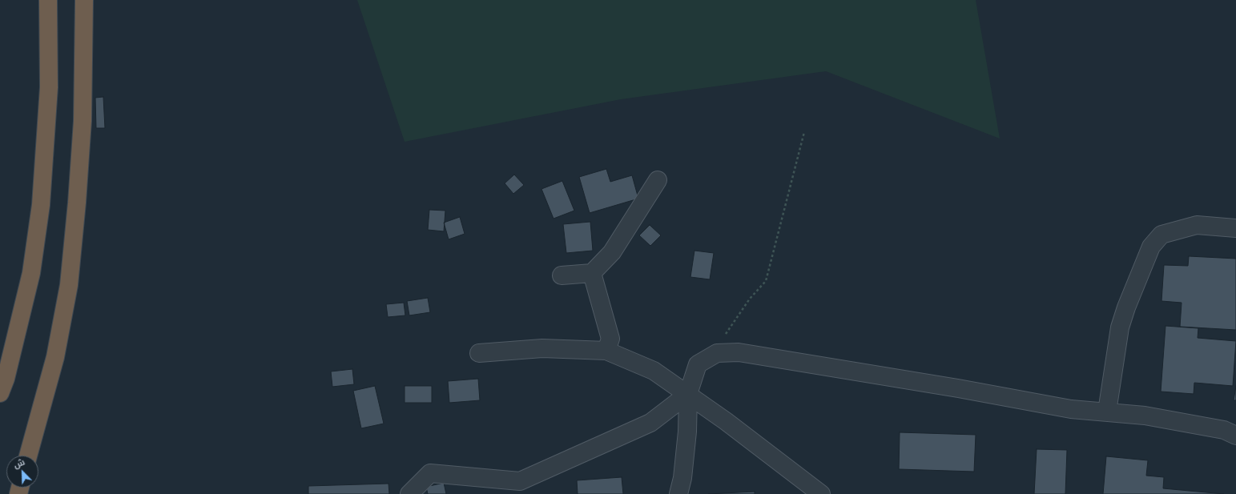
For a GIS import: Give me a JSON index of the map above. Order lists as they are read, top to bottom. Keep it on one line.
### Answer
{"north":"top left"}
